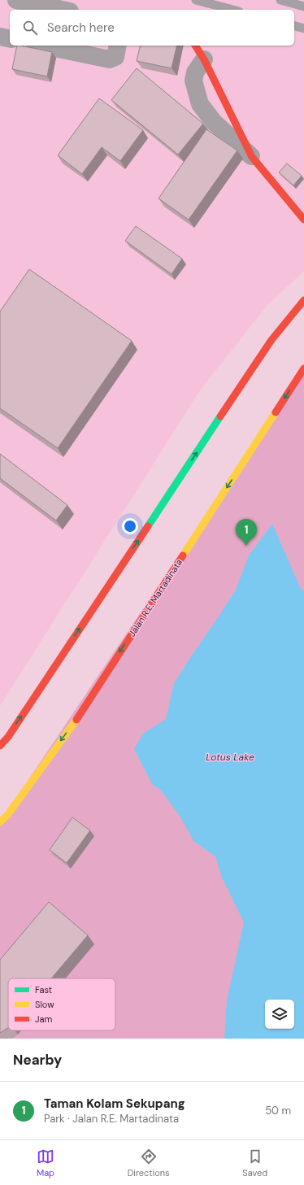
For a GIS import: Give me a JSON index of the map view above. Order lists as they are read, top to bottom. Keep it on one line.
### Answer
{"streets":{"main road":["Jalan R.E. Martadinata"]},"water":["Lotus Lake"],"legend":["Fast","Slow","Jam"],"page":{"search":"Search here","pins":"1","heading":"Nearby","list":[{"mark":"1","name":"Taman Kolam Sekupang","note":"Park · Jalan R.E. Martadinata","value":"50 m"}],"nav":["Map","Directions","Saved"]}}
